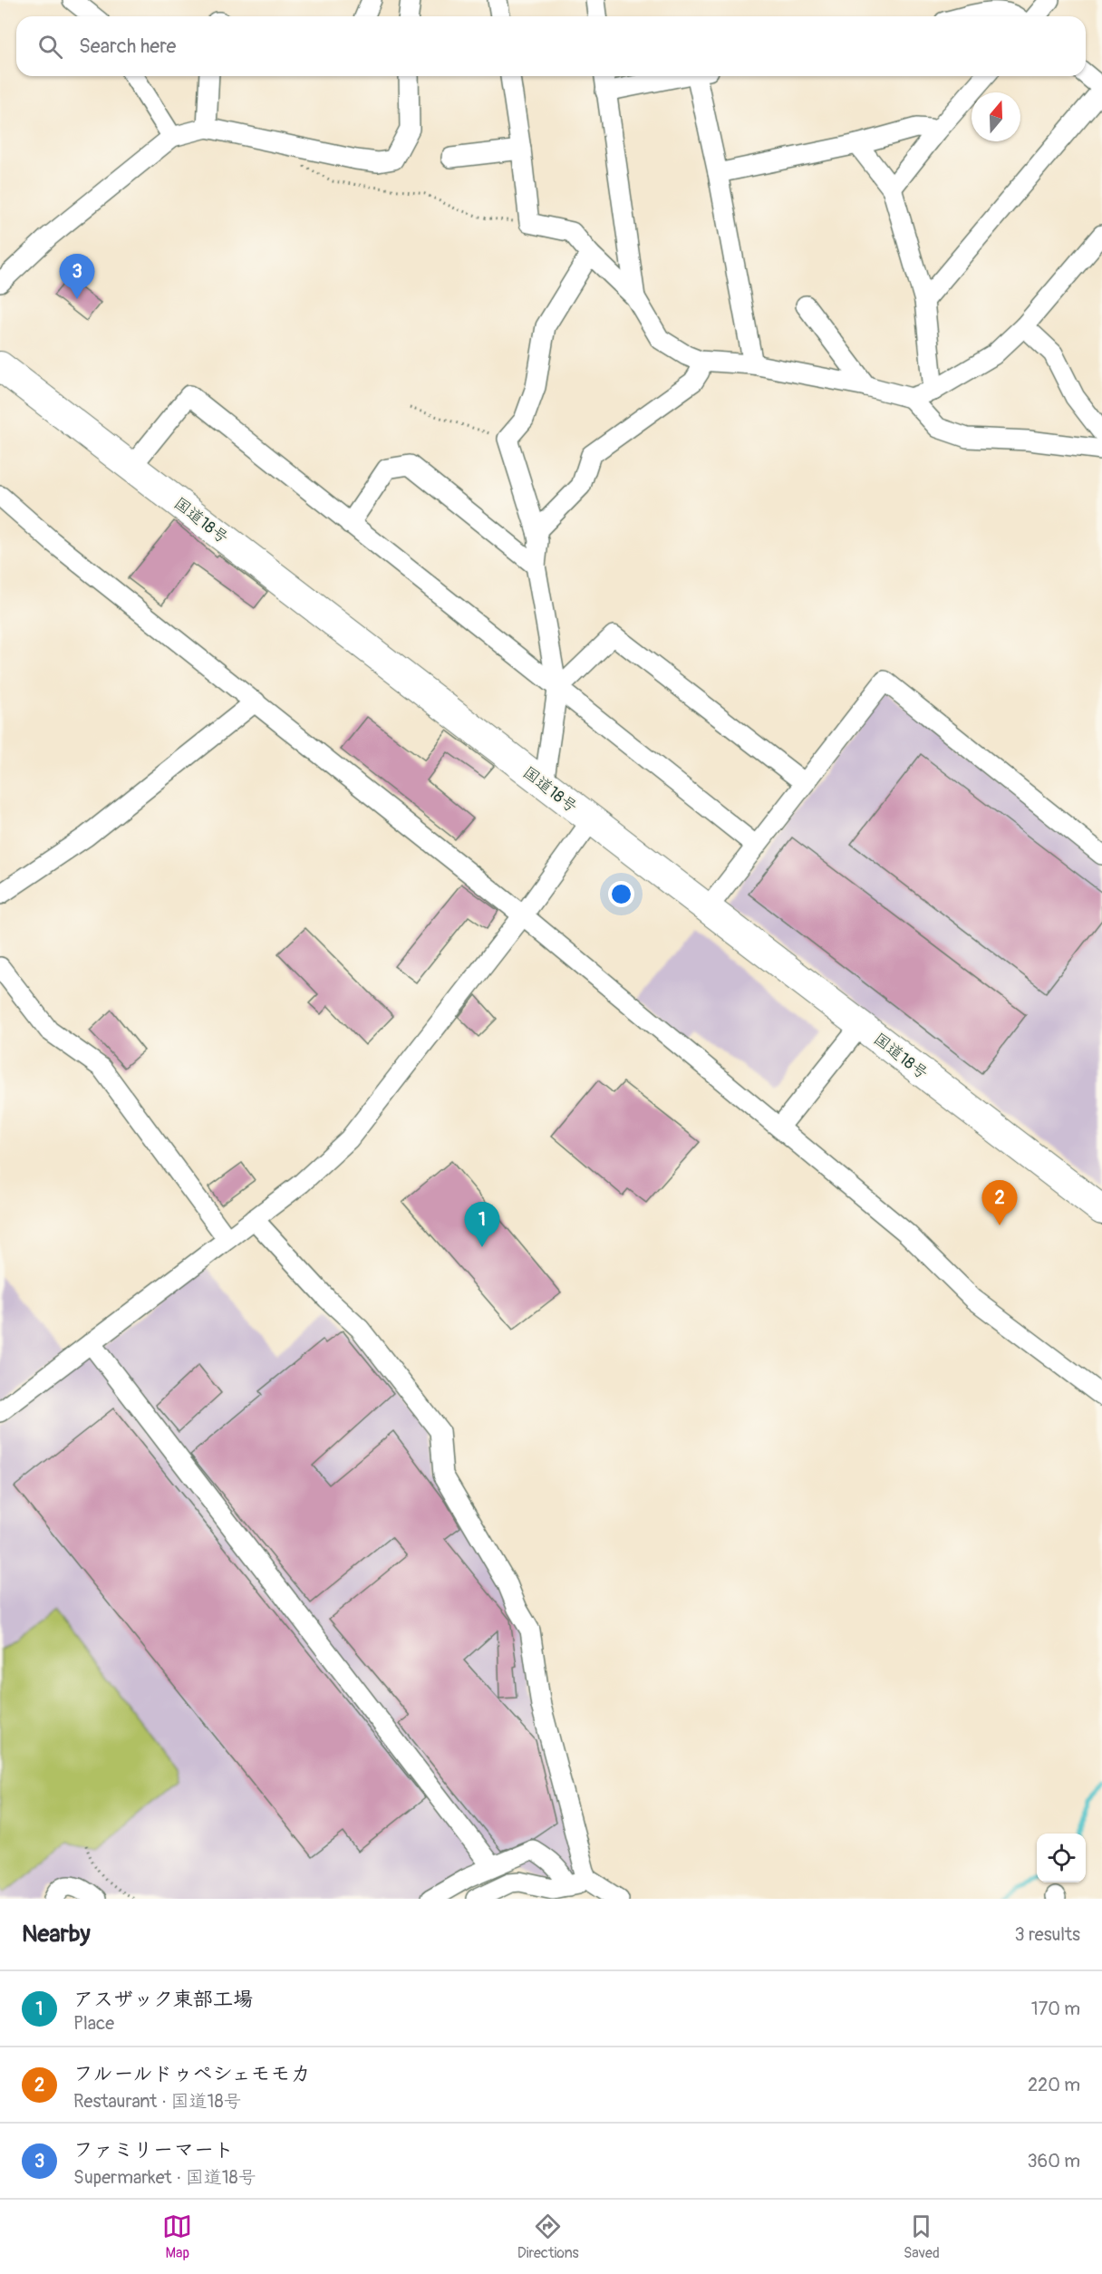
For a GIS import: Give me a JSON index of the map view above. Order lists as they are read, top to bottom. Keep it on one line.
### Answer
{"streets":{"highway":["国道18号"]},"north":"top","page":{"search":"Search here","pins":["3","2","1"],"heading":["Nearby","3 results"],"list":[{"mark":"1","name":"アスザック東部工場","note":"Place","value":"170 m"},{"mark":"2","name":"フルールドゥぺシェモモカ","note":"Restaurant · 国道18号","value":"220 m"},{"mark":"3","name":"ファミリーマート","note":"Supermarket · 国道18号","value":"360 m"}],"nav":["Map","Directions","Saved"]}}
